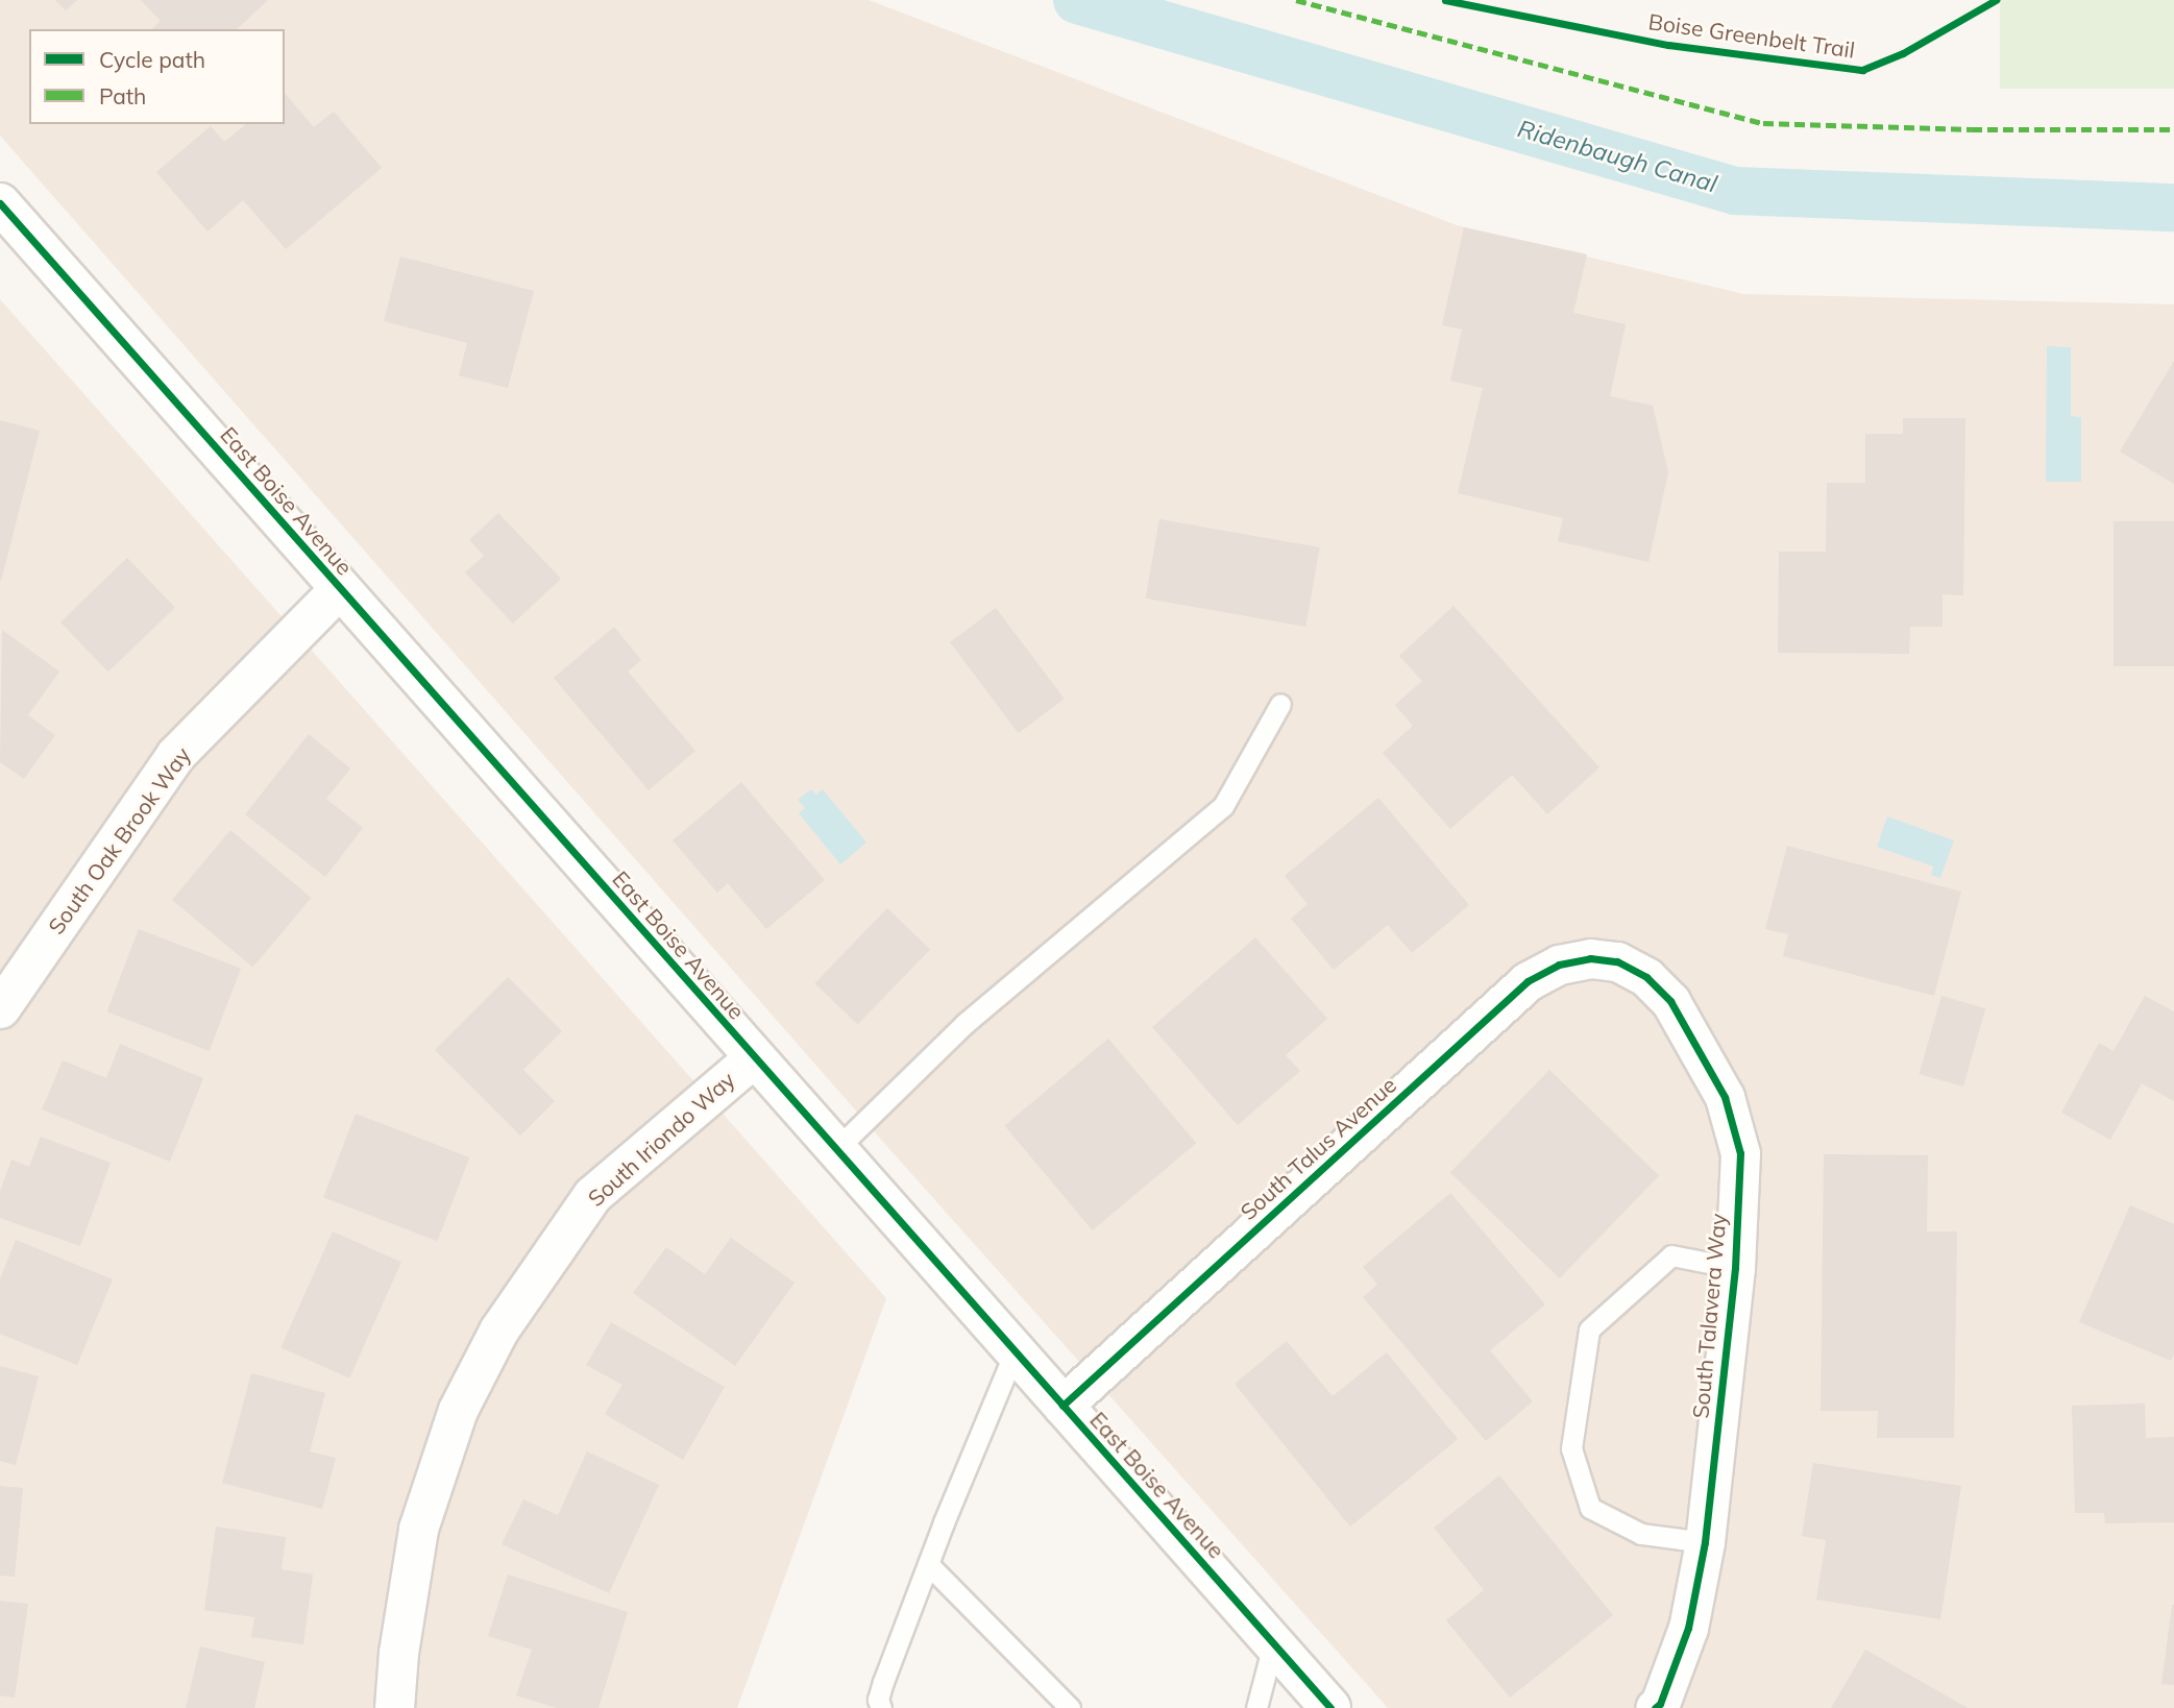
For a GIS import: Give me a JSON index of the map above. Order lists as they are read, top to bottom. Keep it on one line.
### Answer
{"streets":{"street":["East Boise Avenue","South Oak Brook Way","South Iriondo Way","South Talus Avenue","South Talavera Way"],"cycle path":["Boise Greenbelt Trail"]},"crossings":[["East Boise Avenue","South Oak Brook Way"],["East Boise Avenue","South Iriondo Way"],["East Boise Avenue","South Talus Avenue"],["South Talus Avenue","South Talavera Way"]],"water":["Ridenbaugh Canal"],"legend":["Cycle path","Path"]}
